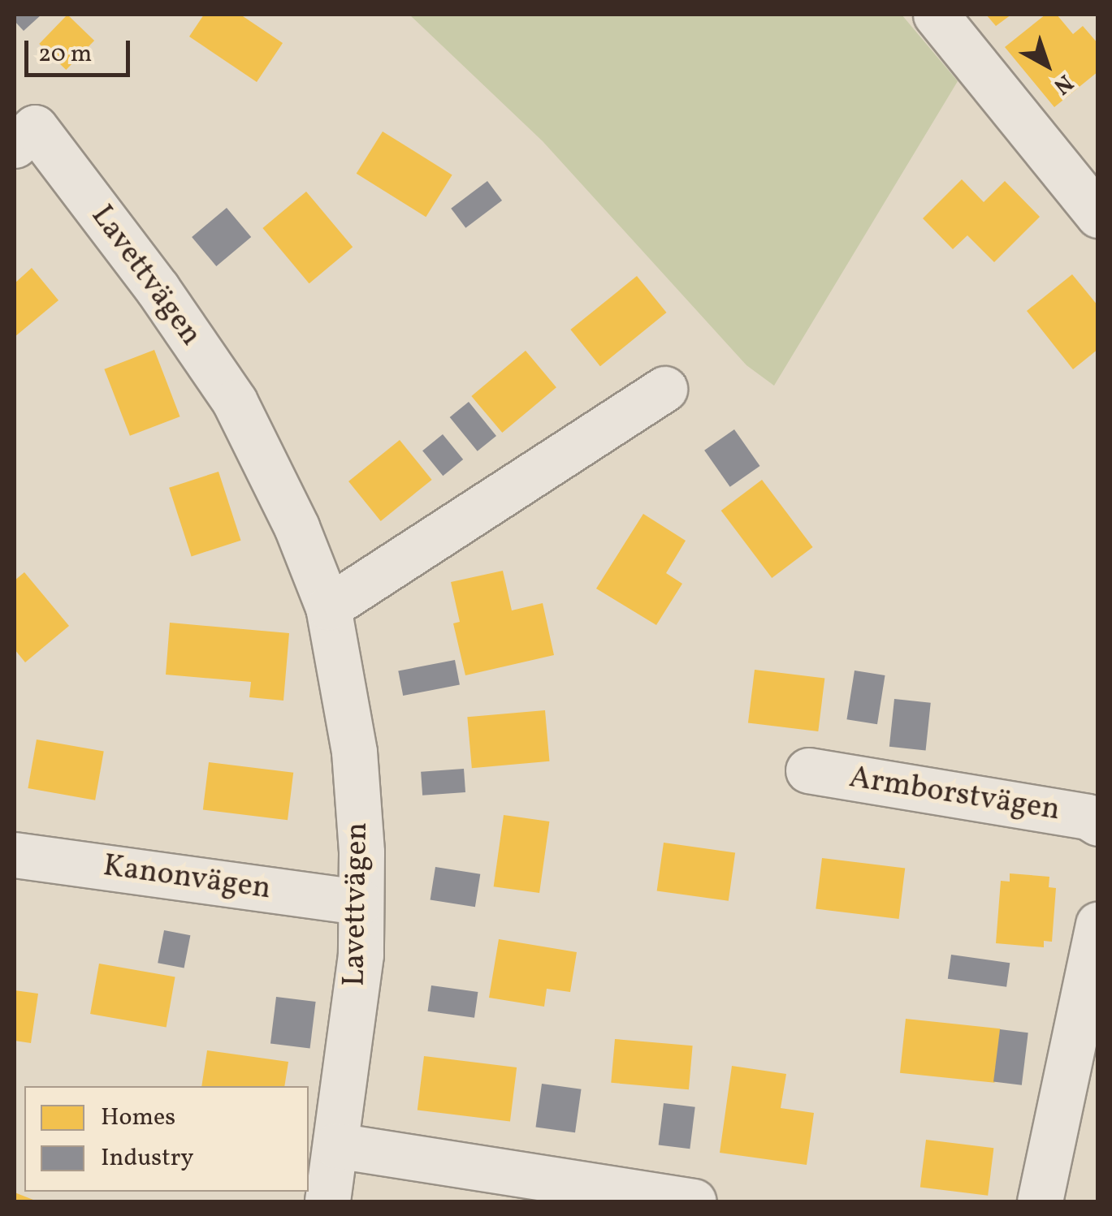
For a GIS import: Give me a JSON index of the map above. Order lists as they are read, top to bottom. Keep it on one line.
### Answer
{"streets":{"street":["Lavettvägen","Armborstvägen","Kanonvägen"]},"crossings":[["Lavettvägen","Kanonvägen"]],"legend":["Homes","Industry"],"scale_bar":"20 m","north":"bottom right"}
